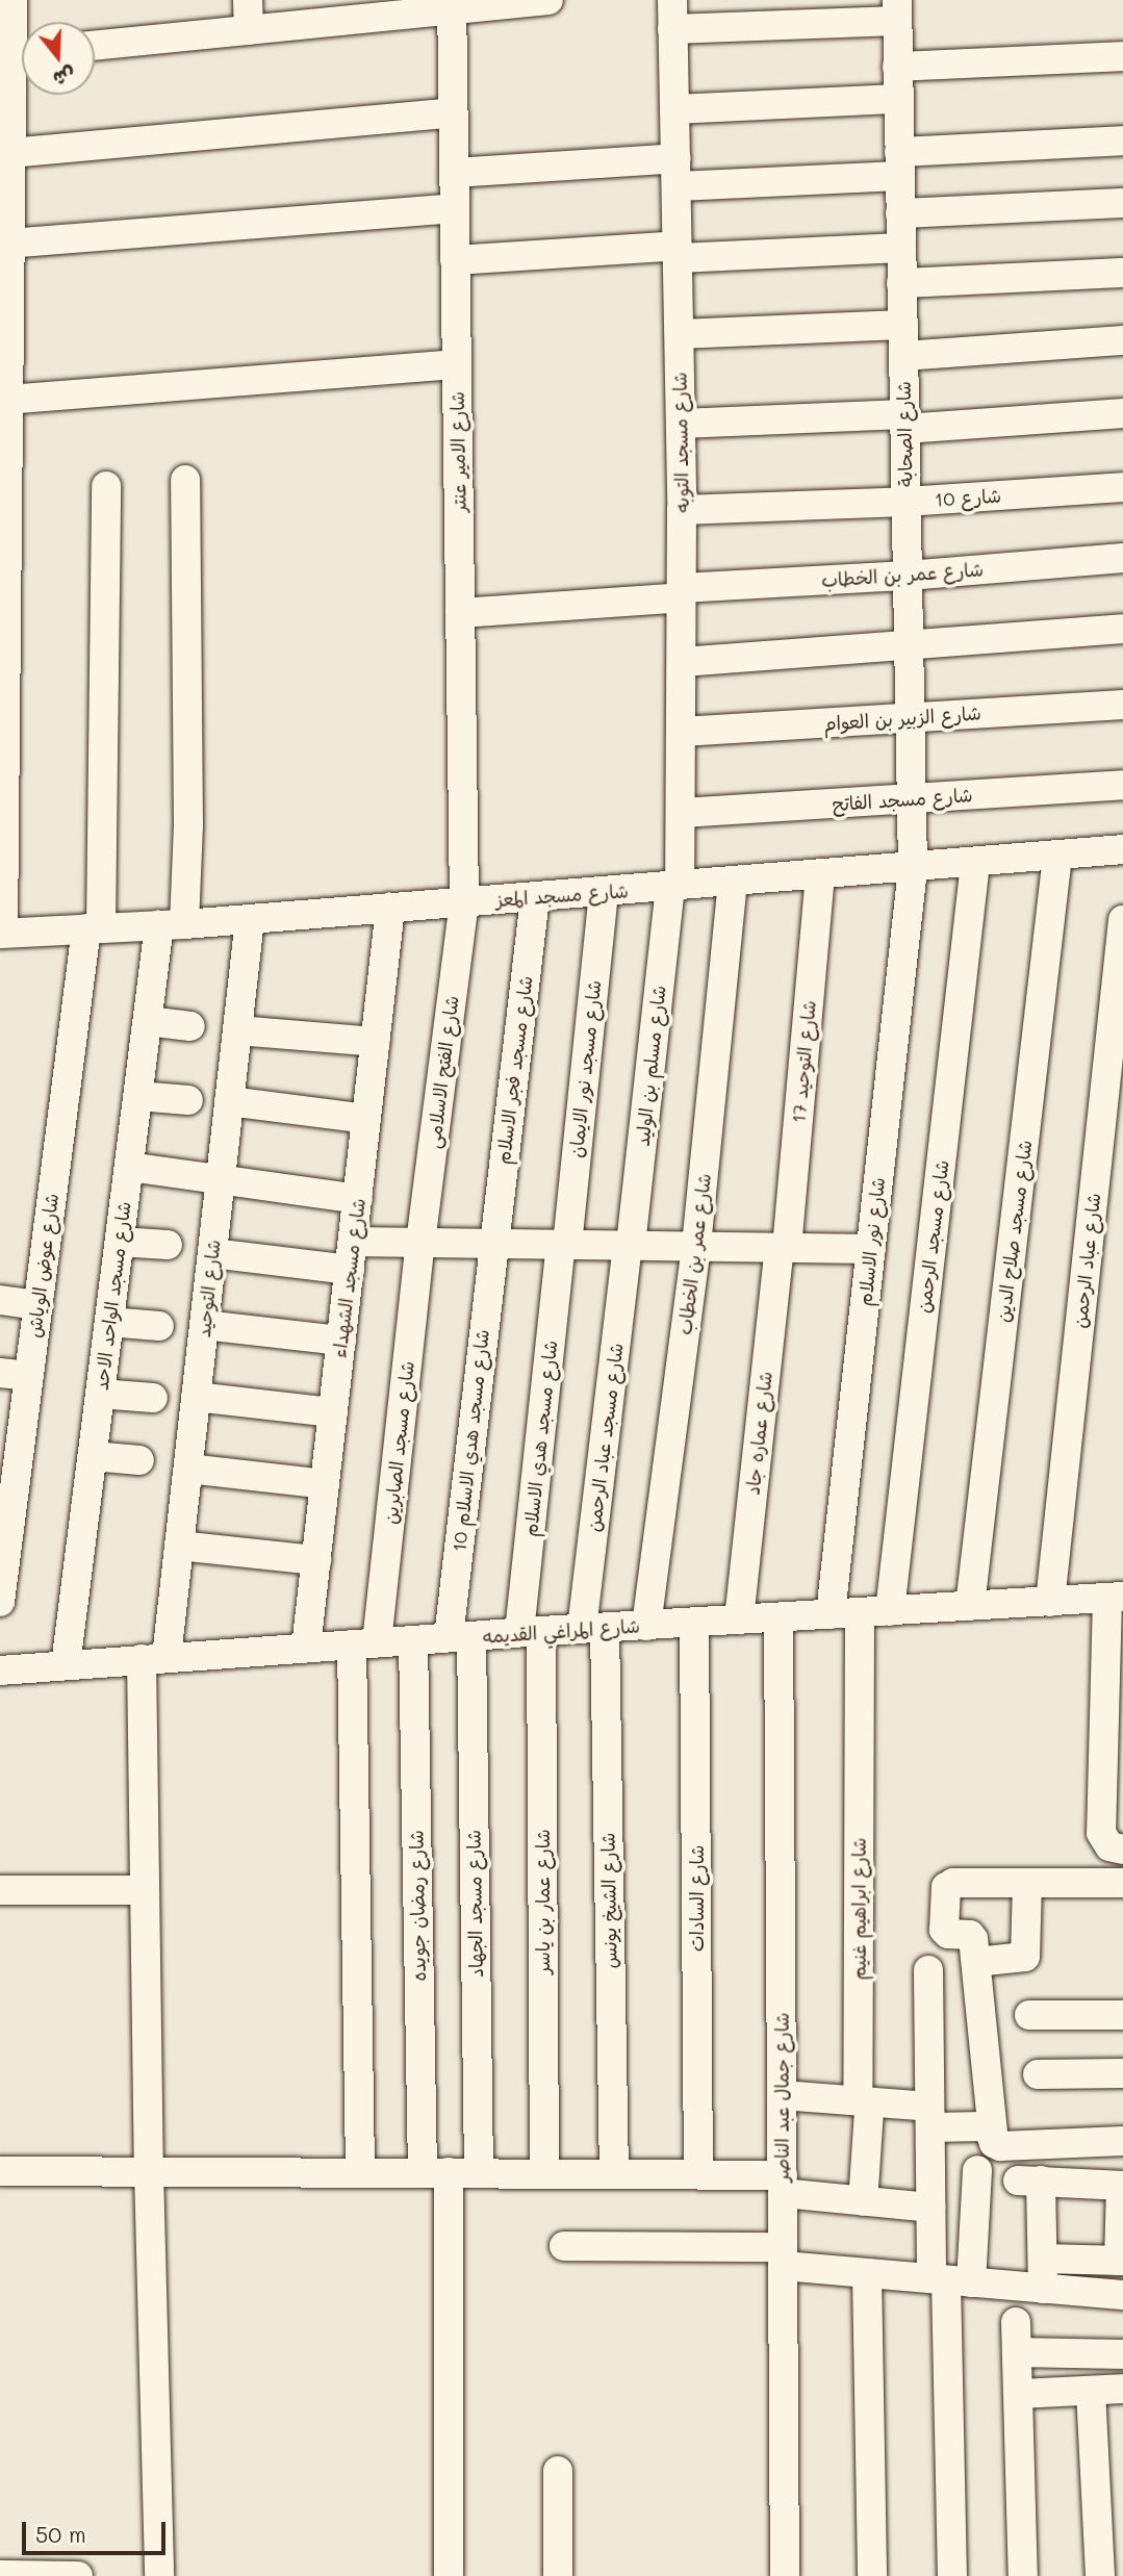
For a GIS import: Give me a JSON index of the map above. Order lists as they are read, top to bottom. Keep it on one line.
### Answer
{"streets":{"street":["شارع الصحابة","شارع مسجد التوبه","شارع الامير عنتر","شارع 10","شارع عمر بن الخطاب","شارع الزبير بن العوام","شارع مسجد الفاتح","شارع مسجد المعز","شارع التوحيد 17","شارع مسلم بن الوليد","شارع مسجد نور الايمان","شارع مسجد فجر الاسلام","شارع الفتح الاسلامى","شارع مسجد صلاح الدين","شارع مسجد الرحمن","شارع نور الاسلام","شارع عباد الرحمن","شارع عوض الوياش","شارع مسجد الشهداء","شارع التوحيد","شارع مسجد الواحد الاحد","شارع عماره جاد","شارع مسجد عباد الرحمن","شارع مسجد هدي الاسلام","شارع مسجد هدي الاسلام 10","شارع مسجد الصابرين","شارع المراغي القديمه","شارع السادات","شارع الشيخ يونس","شارع عمار بن ياسر","شارع مسجد الجهاد","شارع رمضان جويده","شارع ابراهيم غنيم","شارع جمال عبد الناصر"]},"crossings":[["شارع الصحابة","شارع 10"],["شارع الصحابة","شارع عمر بن الخطاب"],["شارع الصحابة","شارع الزبير بن العوام"],["شارع الصحابة","شارع مسجد الفاتح"],["شارع الصحابة","شارع مسجد المعز"],["شارع الصحابة","شارع نور الاسلام"],["شارع مسجد التوبه","شارع 10"],["شارع مسجد التوبه","شارع عمر بن الخطاب"],["شارع مسجد التوبه","شارع الزبير بن العوام"],["شارع مسجد التوبه","شارع مسجد الفاتح"],["شارع مسجد التوبه","شارع مسجد المعز"],["شارع مسجد التوبه","شارع مسلم بن الوليد"],["شارع الامير عنتر","شارع عمر بن الخطاب"],["شارع الامير عنتر","شارع مسجد المعز"],["شارع الامير عنتر","شارع الفتح الاسلامى"],["شارع عمر بن الخطاب","شارع مسجد المعز"],["شارع عمر بن الخطاب","شارع المراغي القديمه"],["شارع مسجد المعز","شارع التوحيد 17"],["شارع مسجد المعز","شارع مسلم بن الوليد"],["شارع مسجد المعز","شارع مسجد نور الايمان"],["شارع مسجد المعز","شارع مسجد فجر الاسلام"],["شارع مسجد المعز","شارع الفتح الاسلامى"],["شارع مسجد المعز","شارع مسجد صلاح الدين"],["شارع مسجد المعز","شارع مسجد الرحمن"],["شارع مسجد المعز","شارع نور الاسلام"],["شارع مسجد المعز","شارع عوض الوياش"],["شارع مسجد المعز","شارع مسجد الشهداء"],["شارع مسجد المعز","شارع التوحيد"],["شارع مسجد المعز","شارع مسجد الواحد الاحد"],["شارع التوحيد 17","شارع عماره جاد"],["شارع مسلم بن الوليد","شارع مسجد عباد الرحمن"],["شارع مسجد نور الايمان","شارع مسجد هدي الاسلام"],["شارع مسجد فجر الاسلام","شارع مسجد هدي الاسلام 10"],["شارع الفتح الاسلامى","شارع مسجد الصابرين"],["شارع مسجد صلاح الدين","شارع المراغي القديمه"],["شارع مسجد الرحمن","شارع المراغي القديمه"],["شارع نور الاسلام","شارع المراغي القديمه"],["شارع نور الاسلام","شارع ابراهيم غنيم"],["شارع عباد الرحمن","شارع المراغي القديمه"],["شارع مسجد الشهداء","شارع المراغي القديمه"],["شارع التوحيد","شارع المراغي القديمه"],["شارع مسجد الواحد الاحد","شارع المراغي القديمه"],["شارع عماره جاد","شارع المراغي القديمه"],["شارع مسجد عباد الرحمن","شارع المراغي القديمه"],["شارع مسجد عباد الرحمن","شارع الشيخ يونس"],["شارع مسجد هدي الاسلام","شارع المراغي القديمه"],["شارع مسجد هدي الاسلام","شارع عمار بن ياسر"],["شارع مسجد هدي الاسلام 10","شارع المراغي القديمه"],["شارع مسجد هدي الاسلام 10","شارع مسجد الجهاد"],["شارع مسجد الصابرين","شارع المراغي القديمه"],["شارع المراغي القديمه","شارع السادات"],["شارع المراغي القديمه","شارع الشيخ يونس"],["شارع المراغي القديمه","شارع عمار بن ياسر"],["شارع المراغي القديمه","شارع مسجد الجهاد"],["شارع المراغي القديمه","شارع رمضان جويده"],["شارع المراغي القديمه","شارع ابراهيم غنيم"],["شارع المراغي القديمه","شارع جمال عبد الناصر"]],"scale_bar":"50 m","north":"bottom"}
